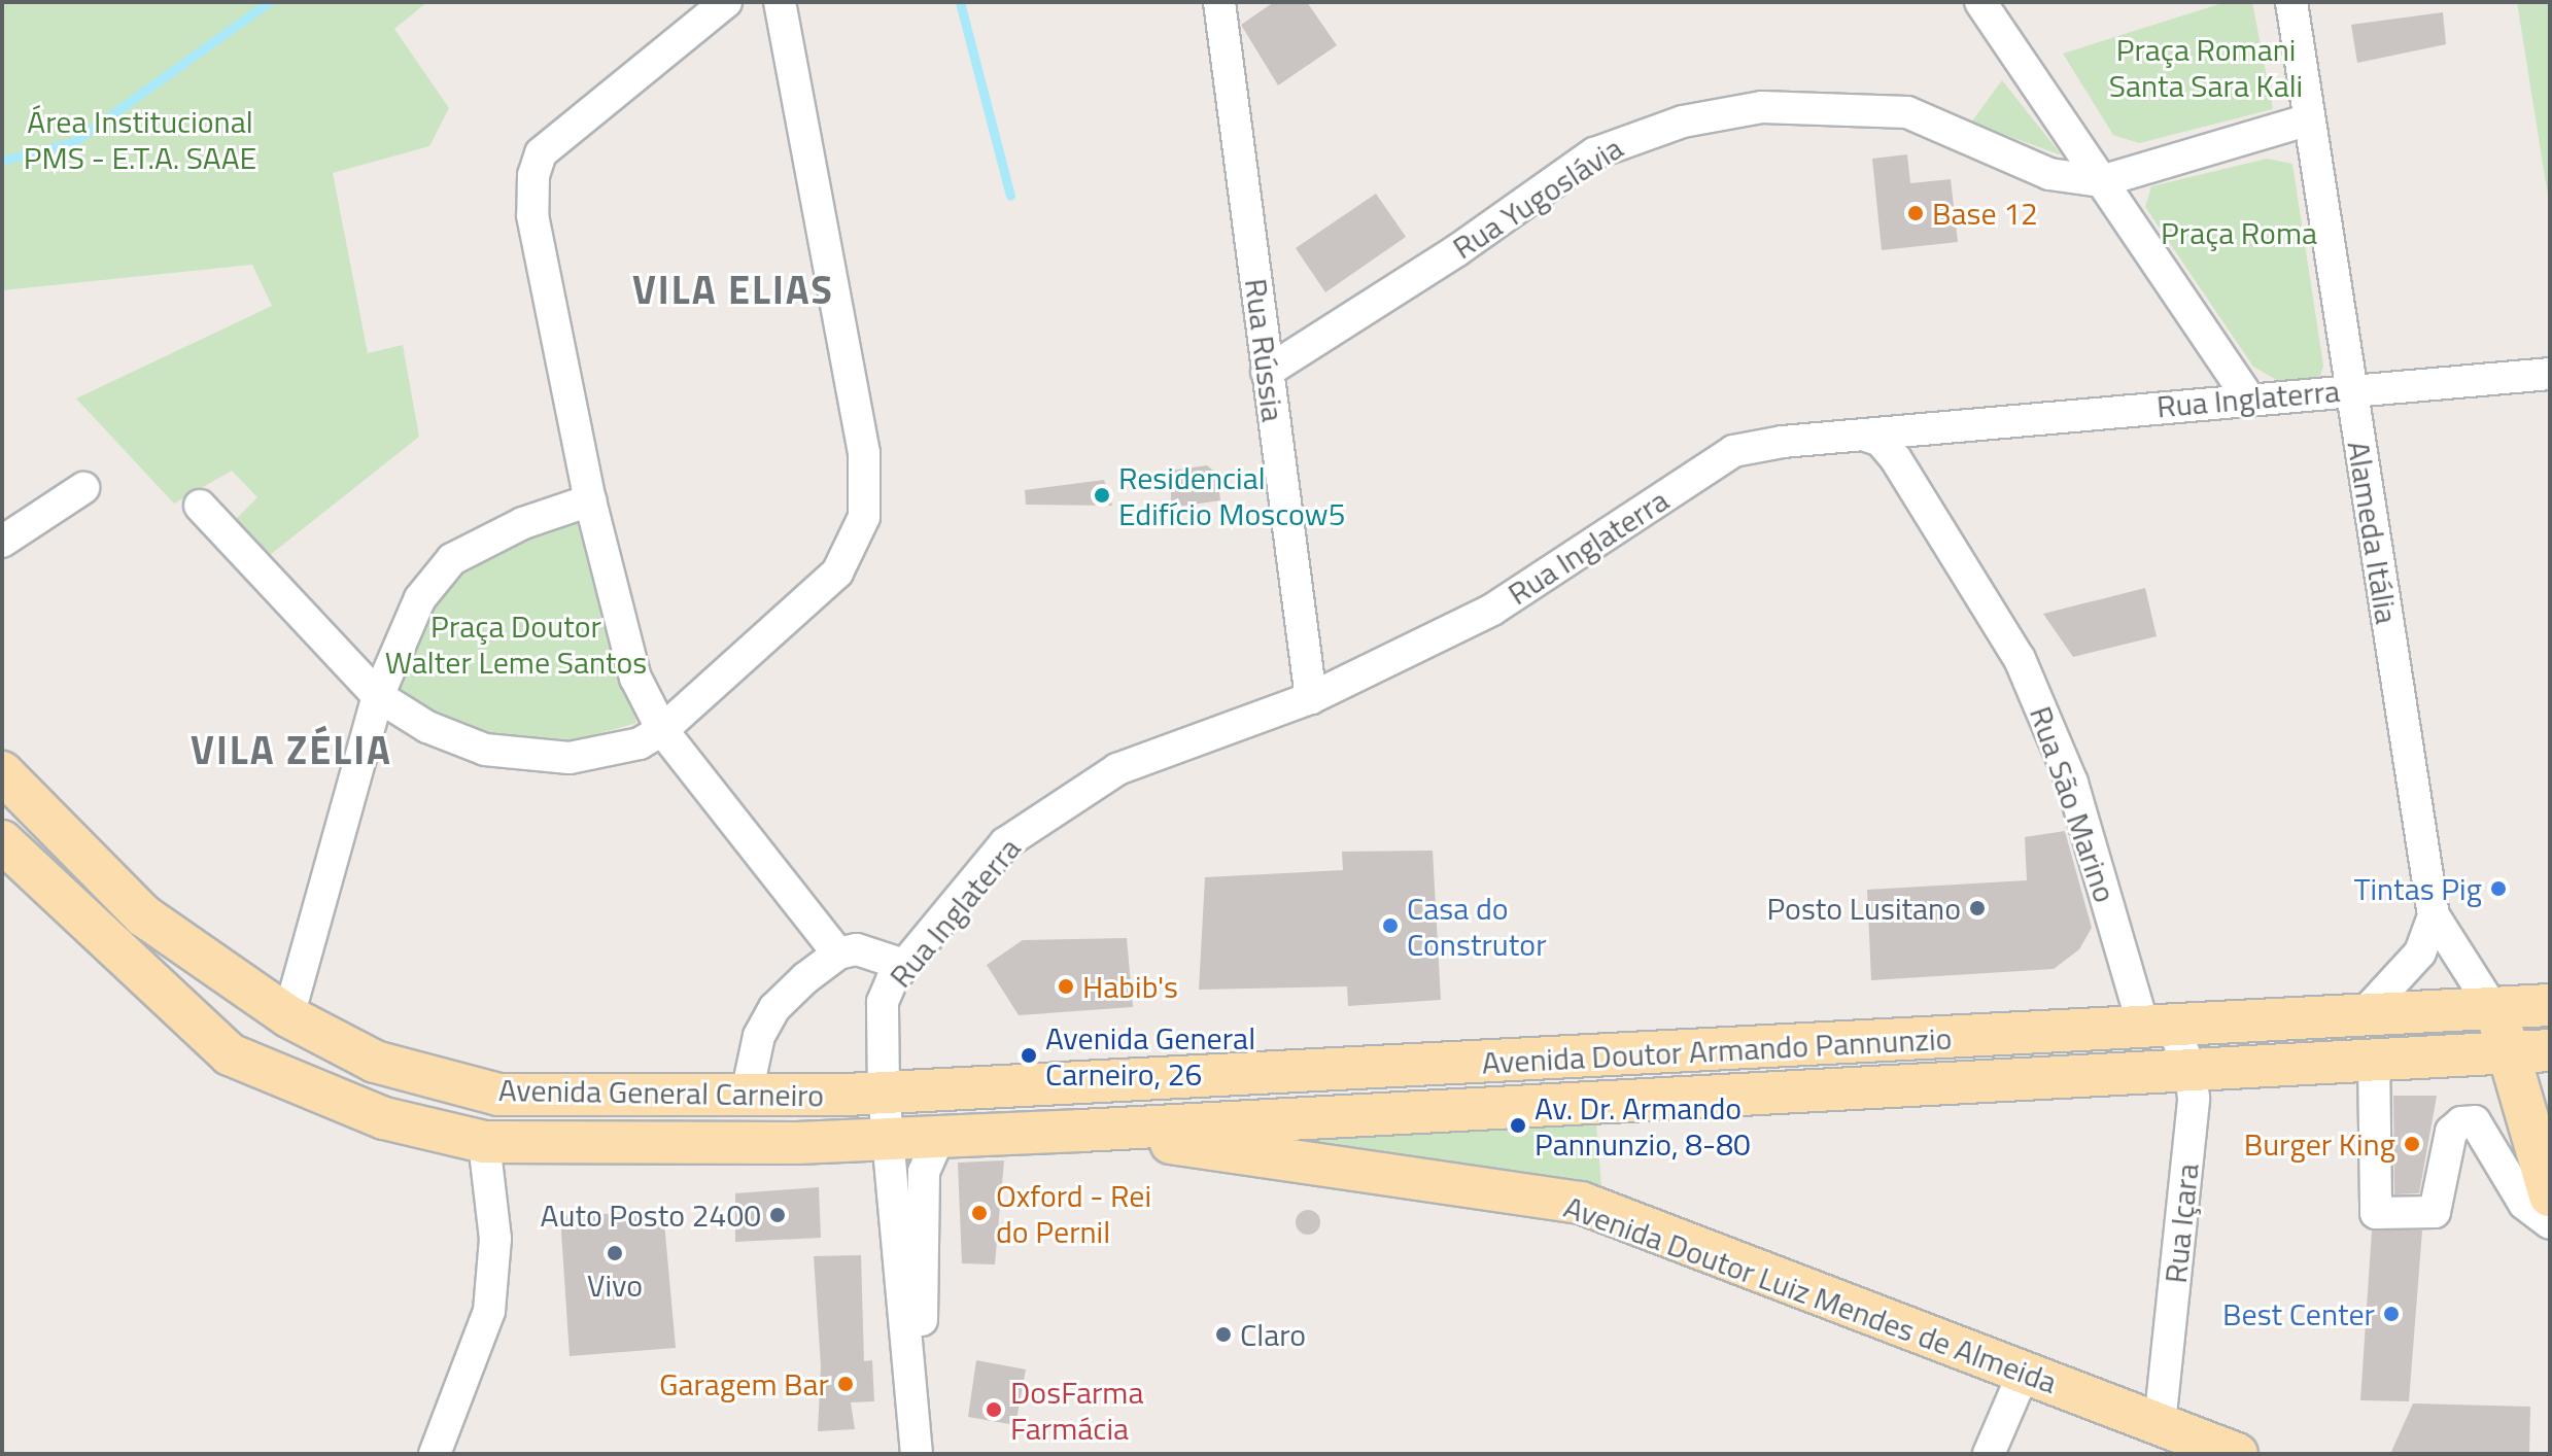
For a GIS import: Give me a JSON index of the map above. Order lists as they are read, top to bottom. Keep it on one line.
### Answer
{"streets":{"main road":["Avenida Doutor Armando Pannunzio","Avenida General Carneiro","Avenida Doutor Luiz Mendes de Almeida"],"street":["Rua Yugoslávia","Rua Rússia","Rua Inglaterra","Alameda Itália","Rua São Marino","Rua Içara"]},"crossings":[["Rua Yugoslávia","Rua Rússia"],["Rua Yugoslávia","Alameda Itália"],["Rua Rússia","Rua Inglaterra"],["Rua Inglaterra","Alameda Itália"],["Rua Inglaterra","Rua São Marino"],["Rua Inglaterra","Avenida Doutor Armando Pannunzio"],["Rua Inglaterra","Avenida General Carneiro"],["Alameda Itália","Avenida Doutor Armando Pannunzio"],["Rua São Marino","Avenida Doutor Armando Pannunzio"],["Rua São Marino","Rua Içara"],["Avenida Doutor Armando Pannunzio","Avenida General Carneiro"],["Avenida Doutor Armando Pannunzio","Rua Içara"],["Avenida Doutor Armando Pannunzio","Avenida Doutor Luiz Mendes de Almeida"],["Rua Içara","Avenida Doutor Luiz Mendes de Almeida"]],"districts":["VILA ELIAS","VILA ZÉLIA"],"parks":["Praça Romani Santa Sara Kali","Área Institucional PMS - E.T.A. SAAE","Praça Roma","Praça Doutor Walter Leme Santos"],"places":["Base 12","Residencial Edifício Moscow5","Tintas Pig","Posto Lusitano","Casa do Construtor","Habib's","Avenida General Carneiro, 26","Av. Dr. Armando Pannunzio, 8-80","Burger King","Oxford - Rei do Pernil","Auto Posto 2400","Vivo","Best Center","Claro","Garagem Bar","DosFarma Farmácia"]}
